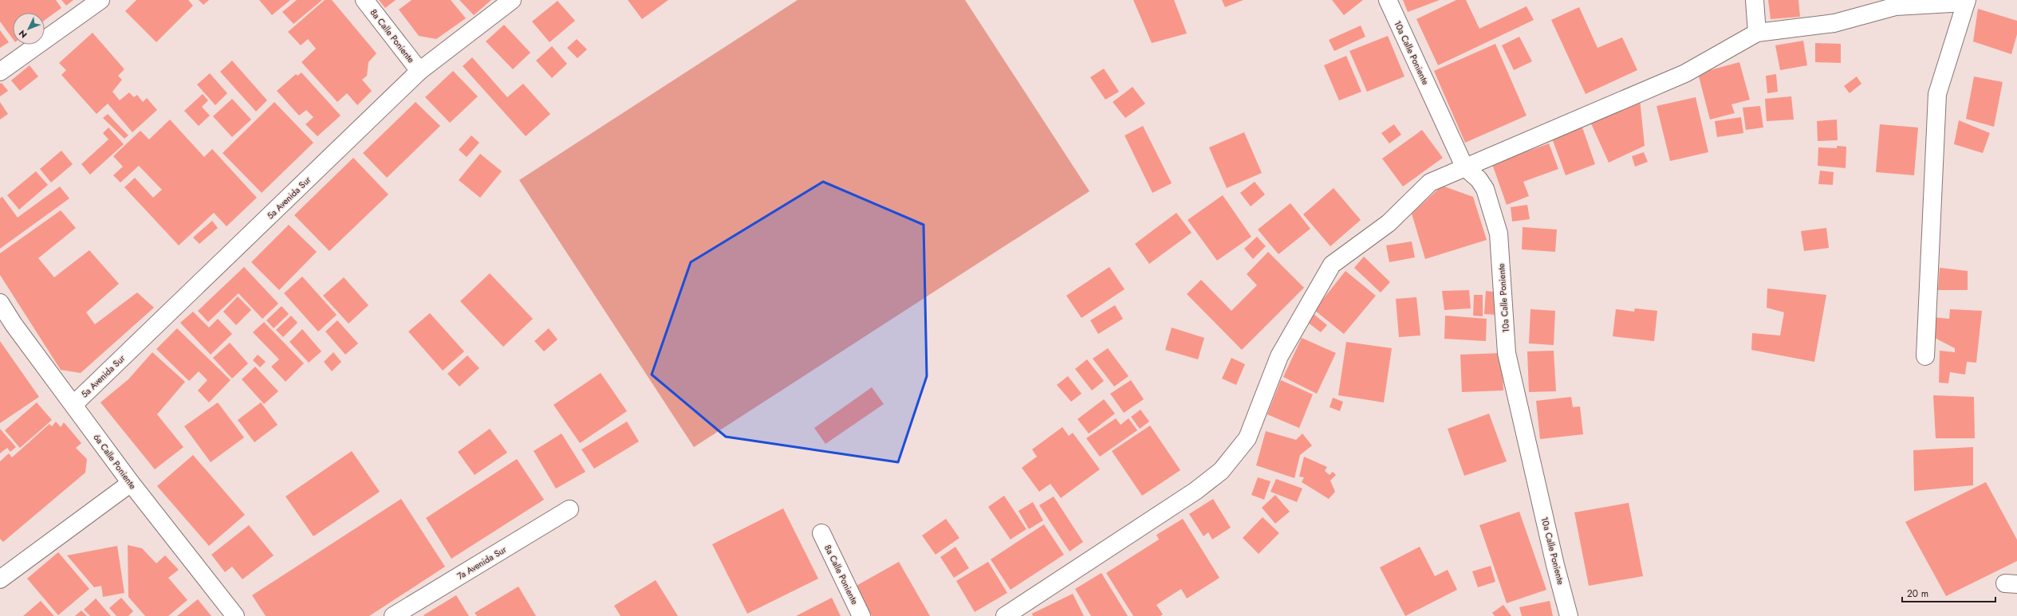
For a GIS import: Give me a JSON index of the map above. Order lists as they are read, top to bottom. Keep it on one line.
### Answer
{"streets":{"street":["8a Calle Poniente","10a Calle Poniente","5a Avenida Sur","6a Calle Poniente","7a Avenida Sur"]},"crossings":[["8a Calle Poniente","5a Avenida Sur"],["5a Avenida Sur","6a Calle Poniente"]],"scale_bar":"20 m","north":"bottom left"}
